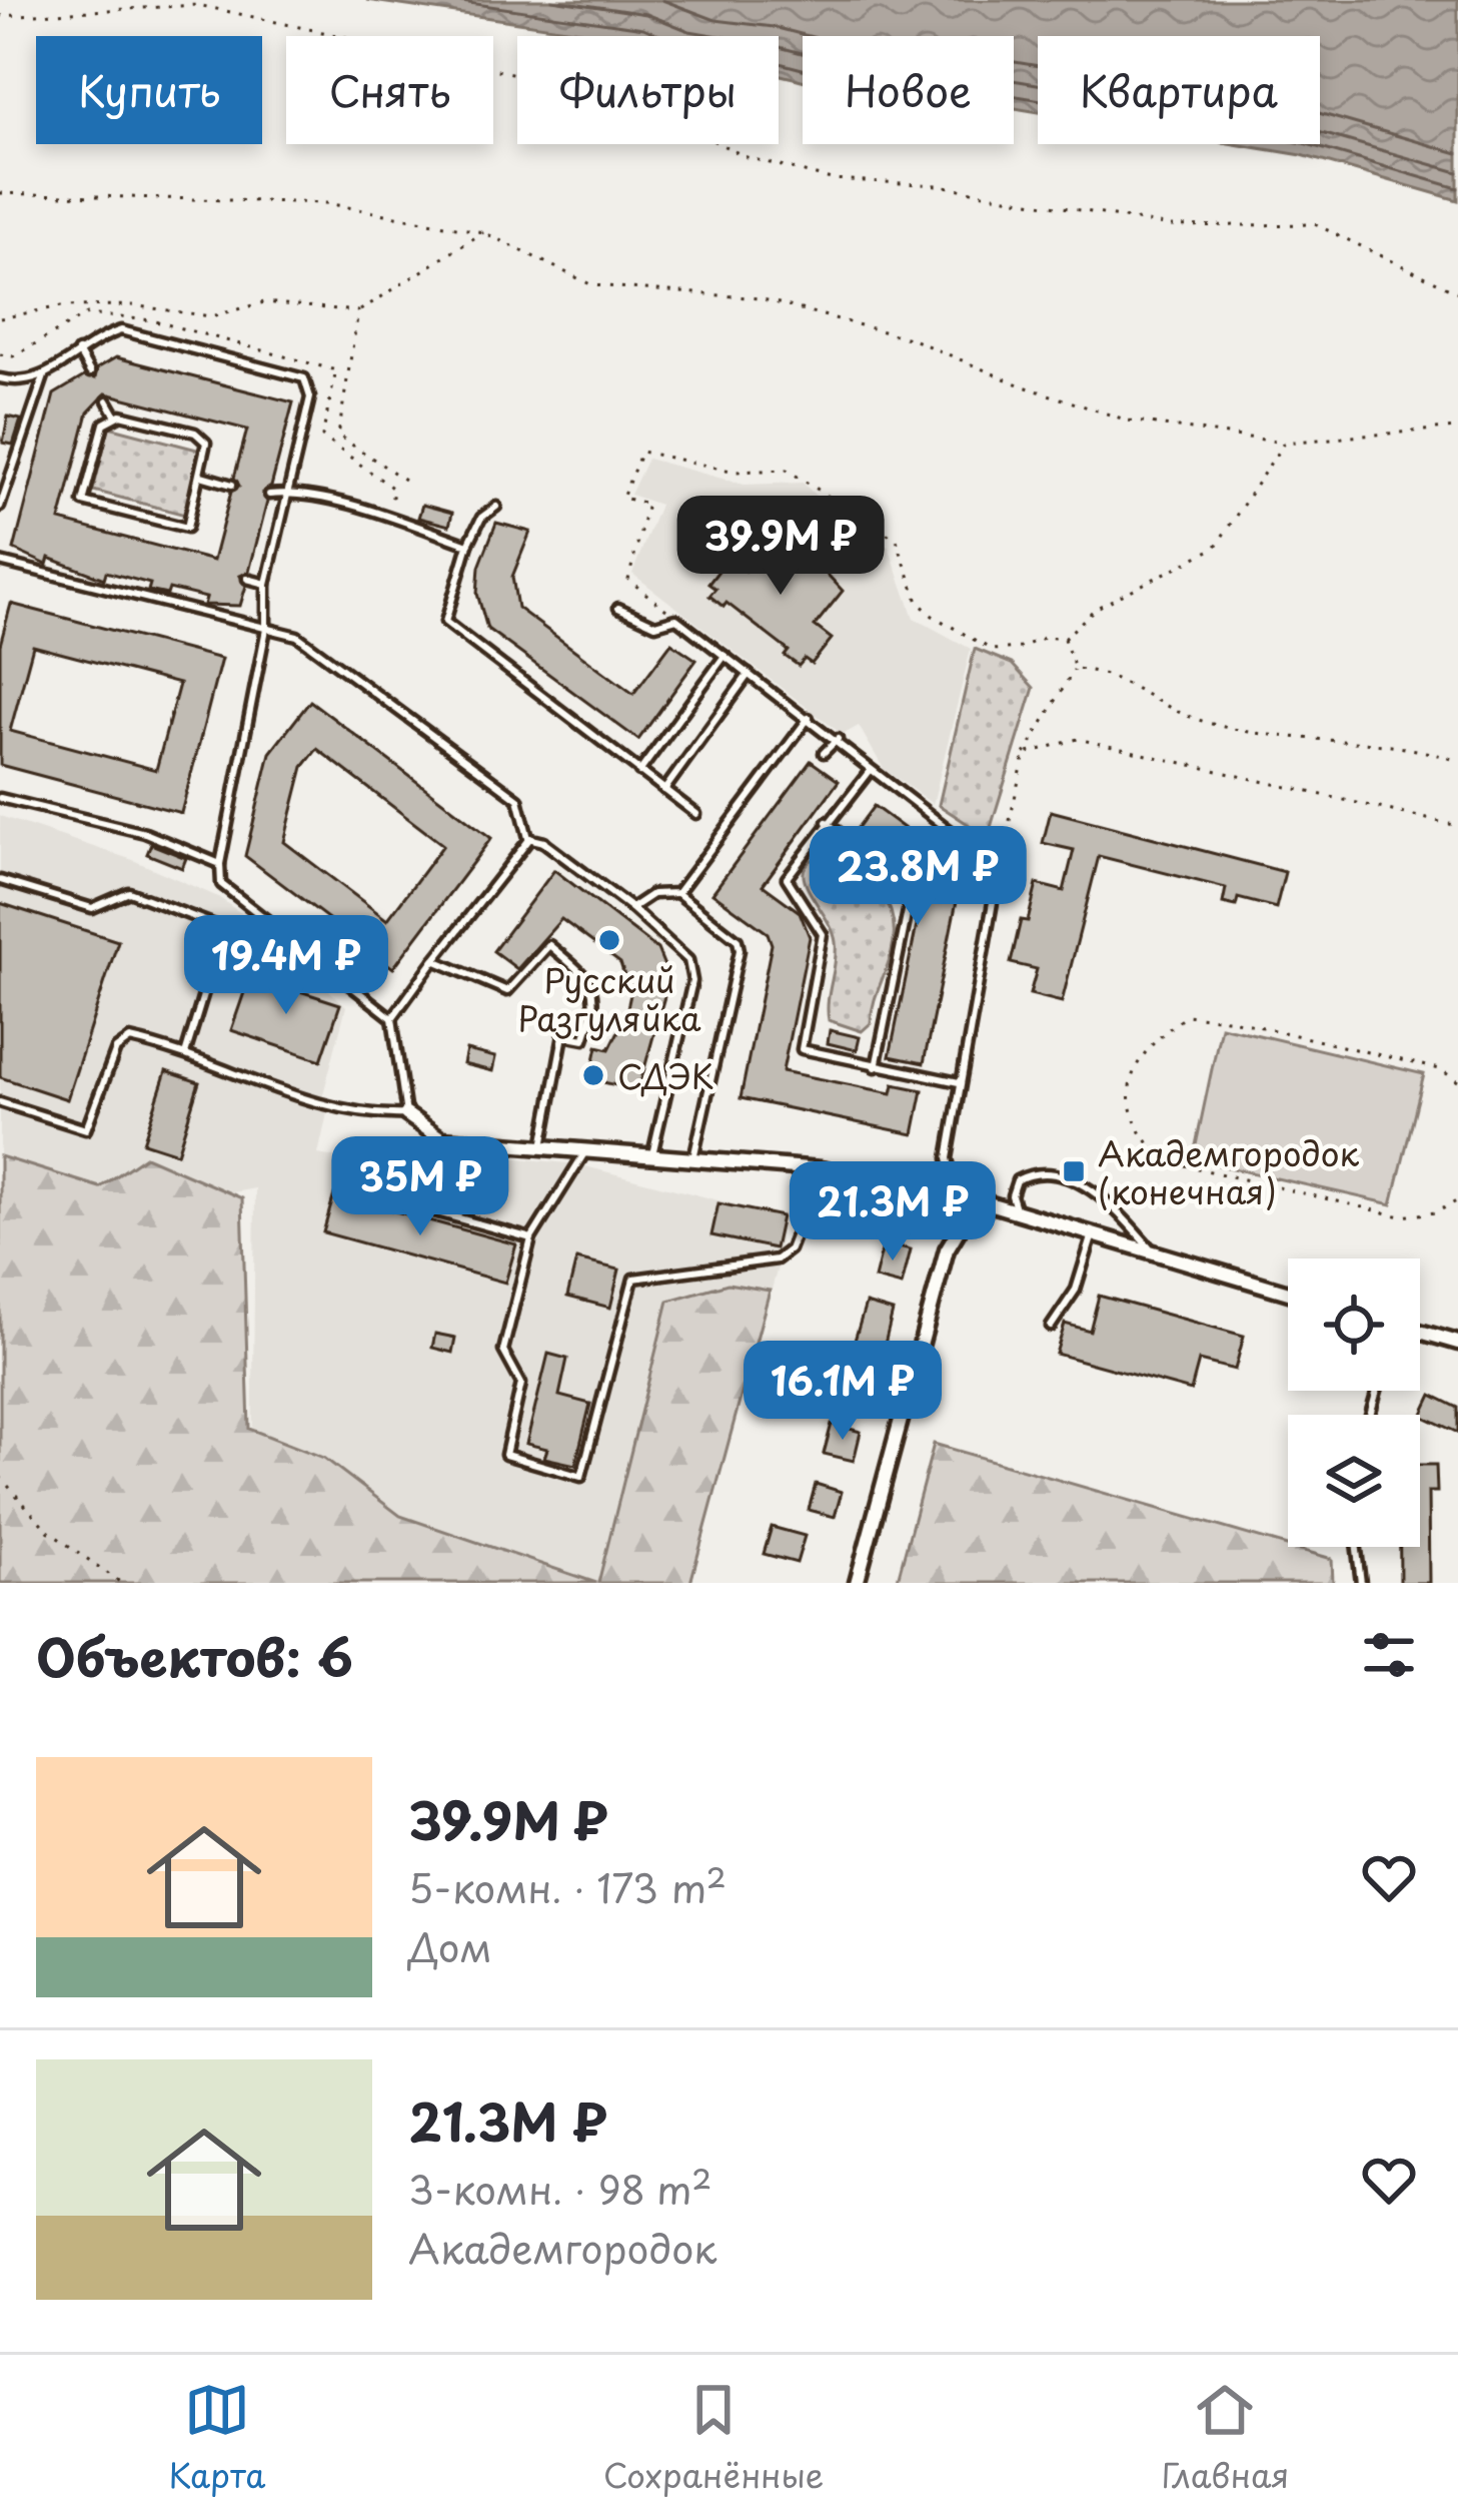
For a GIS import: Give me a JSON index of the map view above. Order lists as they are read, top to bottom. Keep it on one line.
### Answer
{"places":{"other":["Русский Разгуляйка","СДЭК"],"transit":["Академгородок (конечная)"]},"page":{"chip":["Купить","Снять","Фильтры","Новое","Квартира"],"price":["39.9M ₽","23.8M ₽","19.4M ₽","35M ₽","21.3M ₽","16.1M ₽"],"heading":"Объектов: 6","list":[{"name":"39.9M ₽","note":"5-комн. · 173 m² · Дом"},{"name":"21.3M ₽","note":"3-комн. · 98 m² · Академгородок"}],"tabs":["Карта","Сохранённые","Главная"]}}
